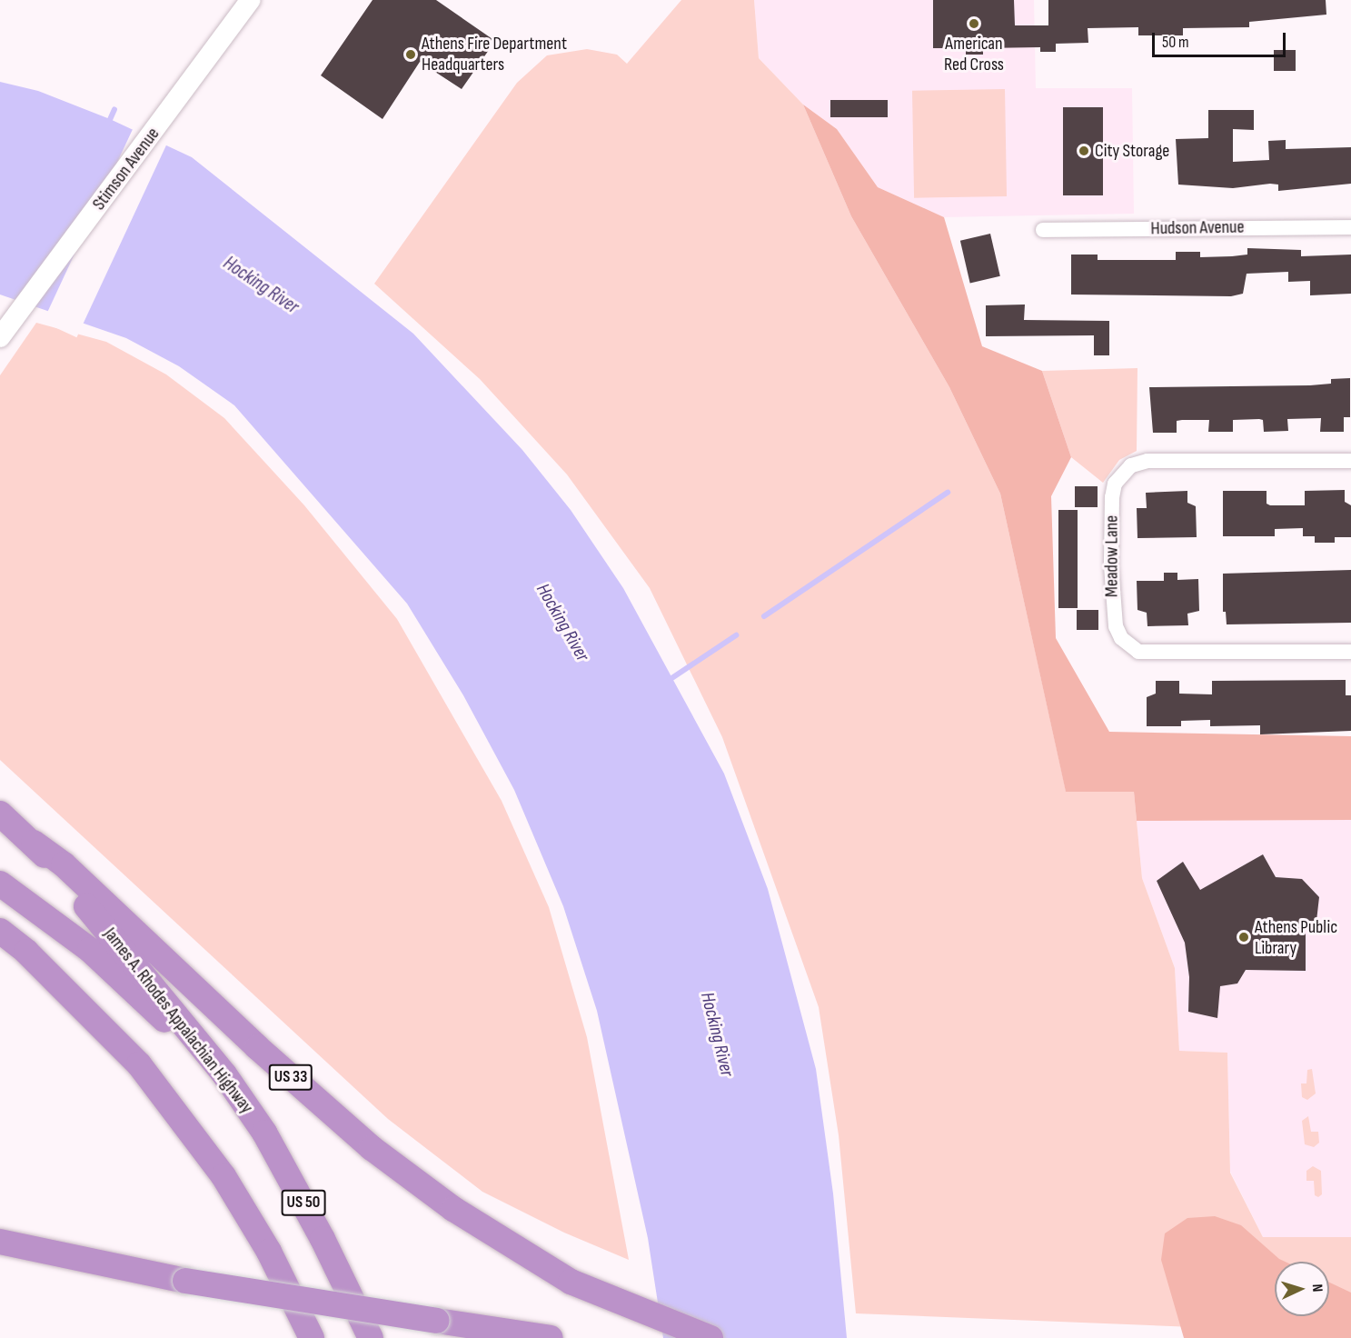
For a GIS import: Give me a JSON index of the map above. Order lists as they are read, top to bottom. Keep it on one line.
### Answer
{"streets":{"highway":["James A. Rhodes Appalachian Highway","US 33","US 50"],"main road":["Stimson Avenue"],"street":["Hudson Avenue","Meadow Lane"]},"crossings":[["James A. Rhodes Appalachian Highway","US 33"]],"water":["Hocking River"],"places":["American Red Cross","Athens Fire Department Headquarters","City Storage","Athens Public Library"],"scale_bar":"50 m","north":"right"}
